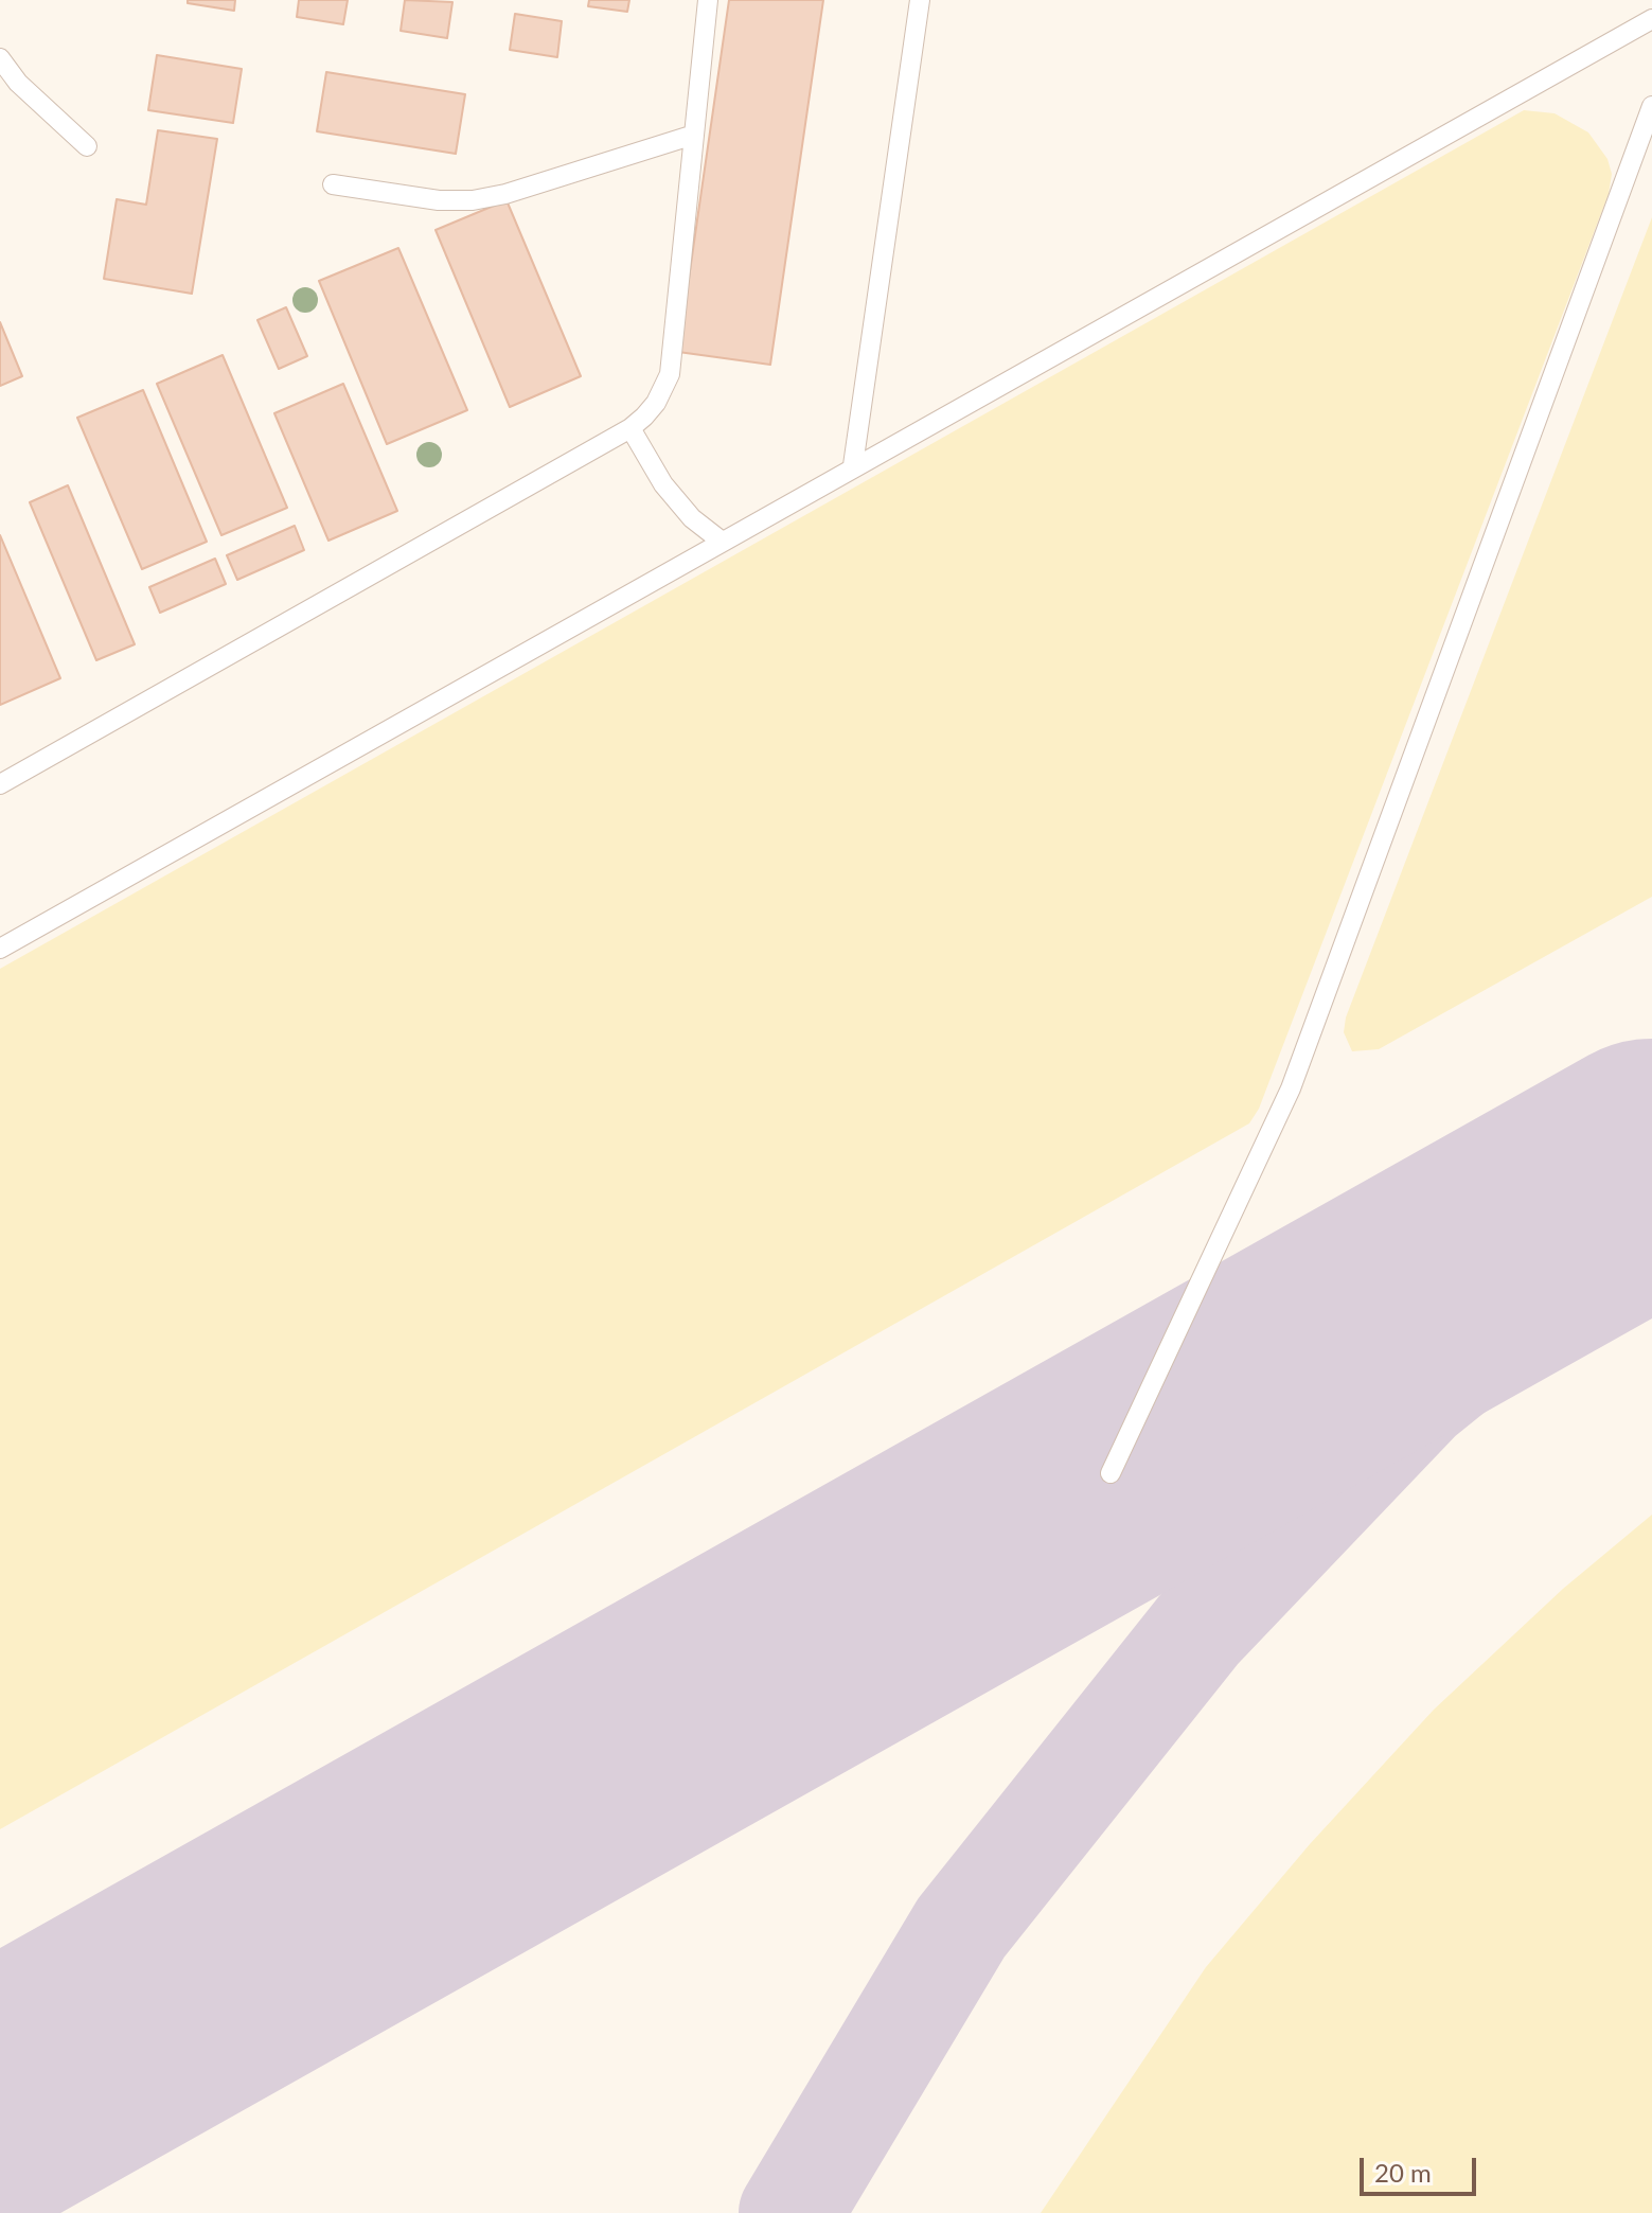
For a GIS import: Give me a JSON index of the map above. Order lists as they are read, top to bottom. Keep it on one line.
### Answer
{"scale_bar":"20 m"}
